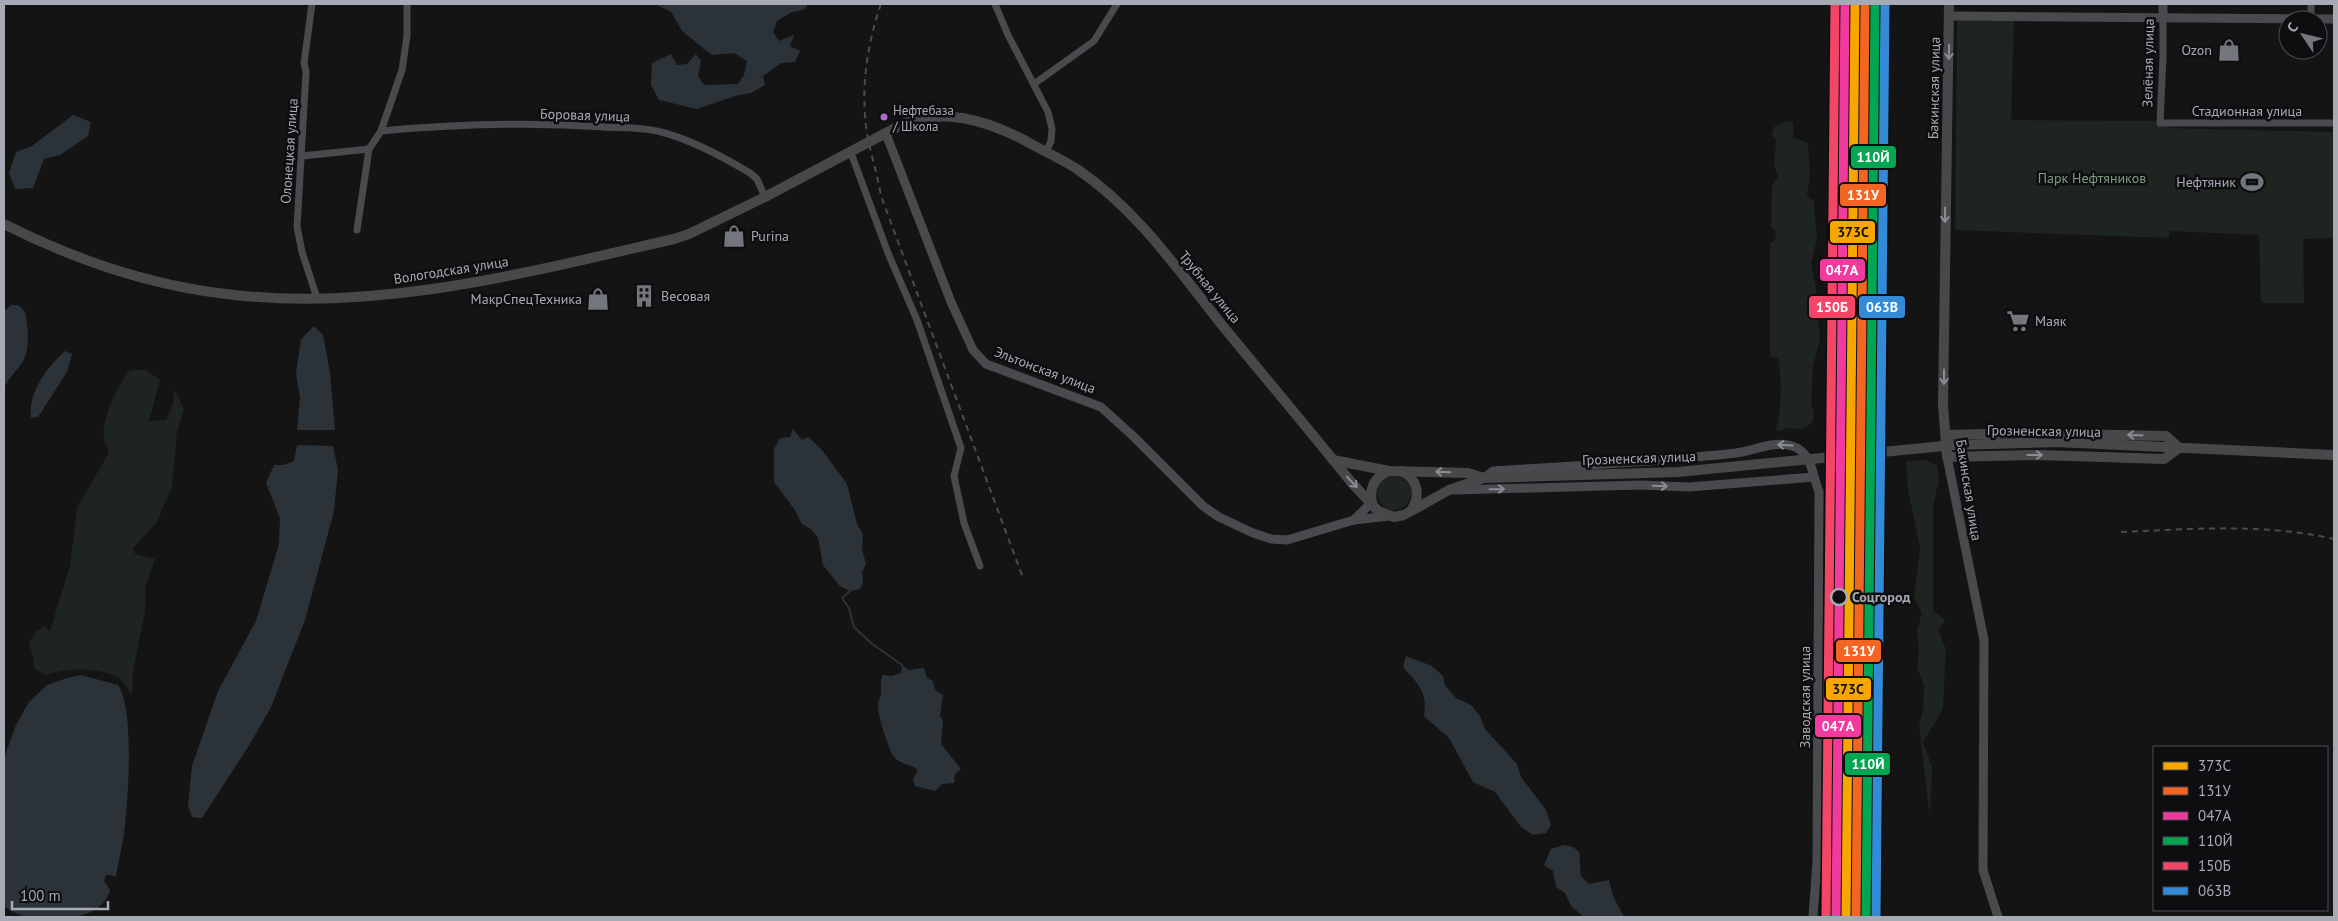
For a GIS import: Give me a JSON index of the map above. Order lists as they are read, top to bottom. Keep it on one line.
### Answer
{"streets":{"main road":["Бакинская улица","Вологодская улица","Трубная улица","Грозненская улица"],"street":["Зелёная улица","Стадионная улица","Боровая улица","Олонецкая улица","Эльтонская улица","Заводская улица"]},"crossings":[["Зелёная улица","Стадионная улица"],["Боровая улица","Вологодская улица"],["Олонецкая улица","Вологодская улица"],["Вологодская улица","Трубная улица"],["Вологодская улица","Эльтонская улица"],["Трубная улица","Эльтонская улица"],["Грозненская улица","Заводская улица"]],"one_way":["Бакинская улица"],"parks":["Парк Нефтяников"],"places":{"shop":["Ozon","Purina","МакрСпецТехника"],"other":["Нефтебаза / Школа","Соцгород"],"sports":["Нефтяник"],"building":["Весовая"],"supermarket":["Маяк"]},"lines":["transit line 373C","transit line 131У","transit line 047А","transit line 110Й","transit line 150Б","transit line 063В"],"legend":["373C","131У","047А","110Й","150Б","063В"],"scale_bar":"100 m","north":"top left"}
